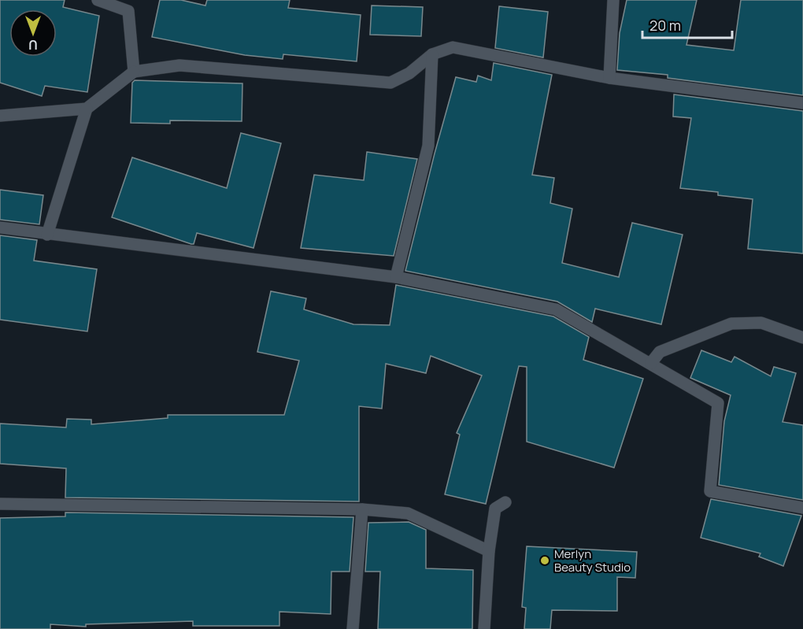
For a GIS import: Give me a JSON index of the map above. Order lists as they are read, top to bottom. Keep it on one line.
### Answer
{"places":["Merlyn Beauty Studio"],"scale_bar":"20 m","north":"bottom"}
